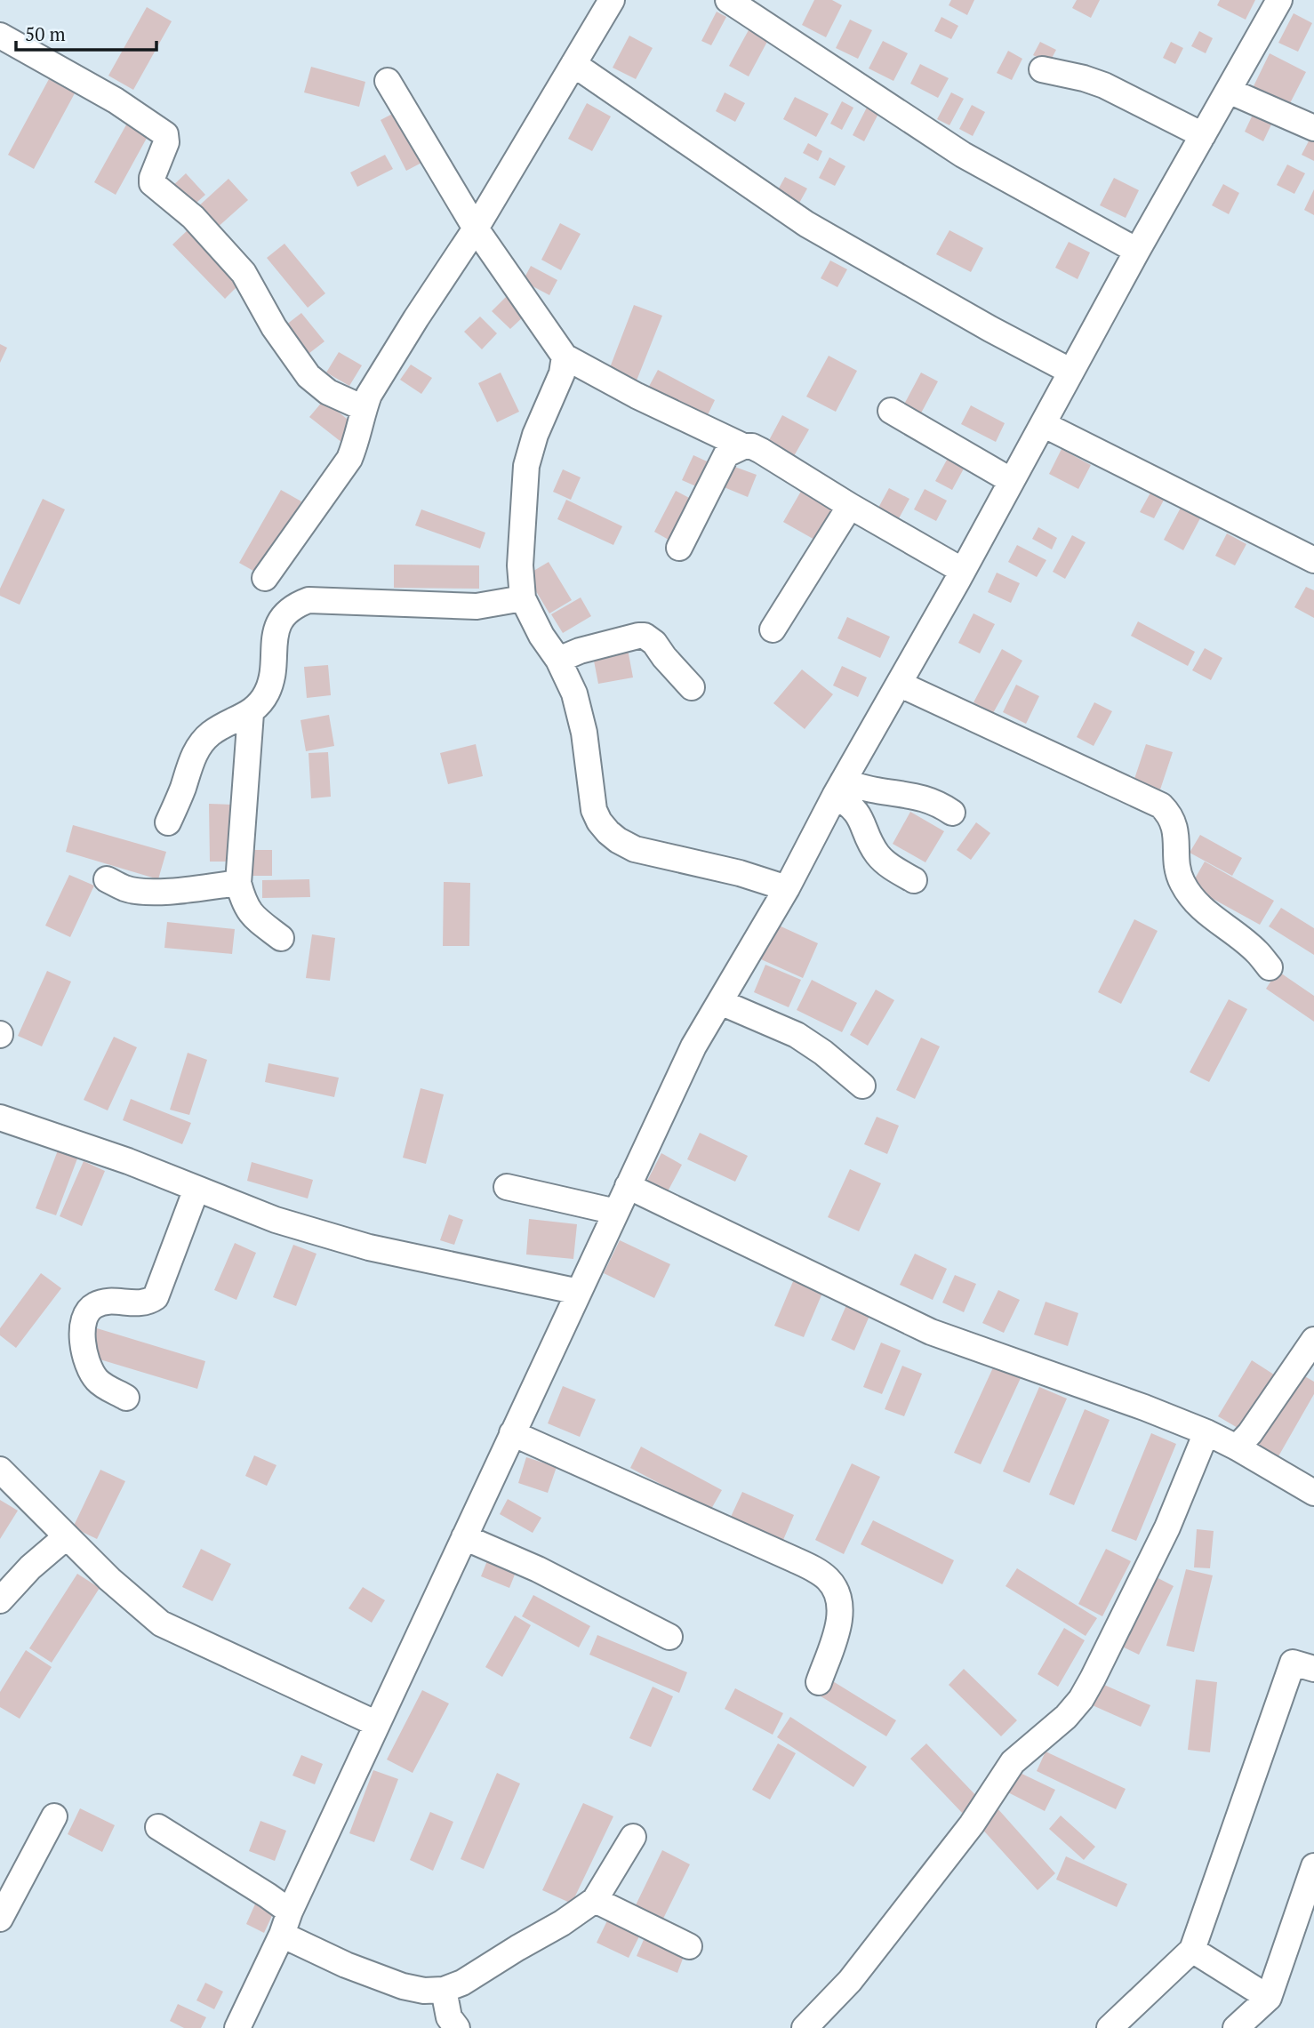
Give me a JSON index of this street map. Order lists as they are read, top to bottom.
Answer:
{
  "scale_bar": "50 m"
}
